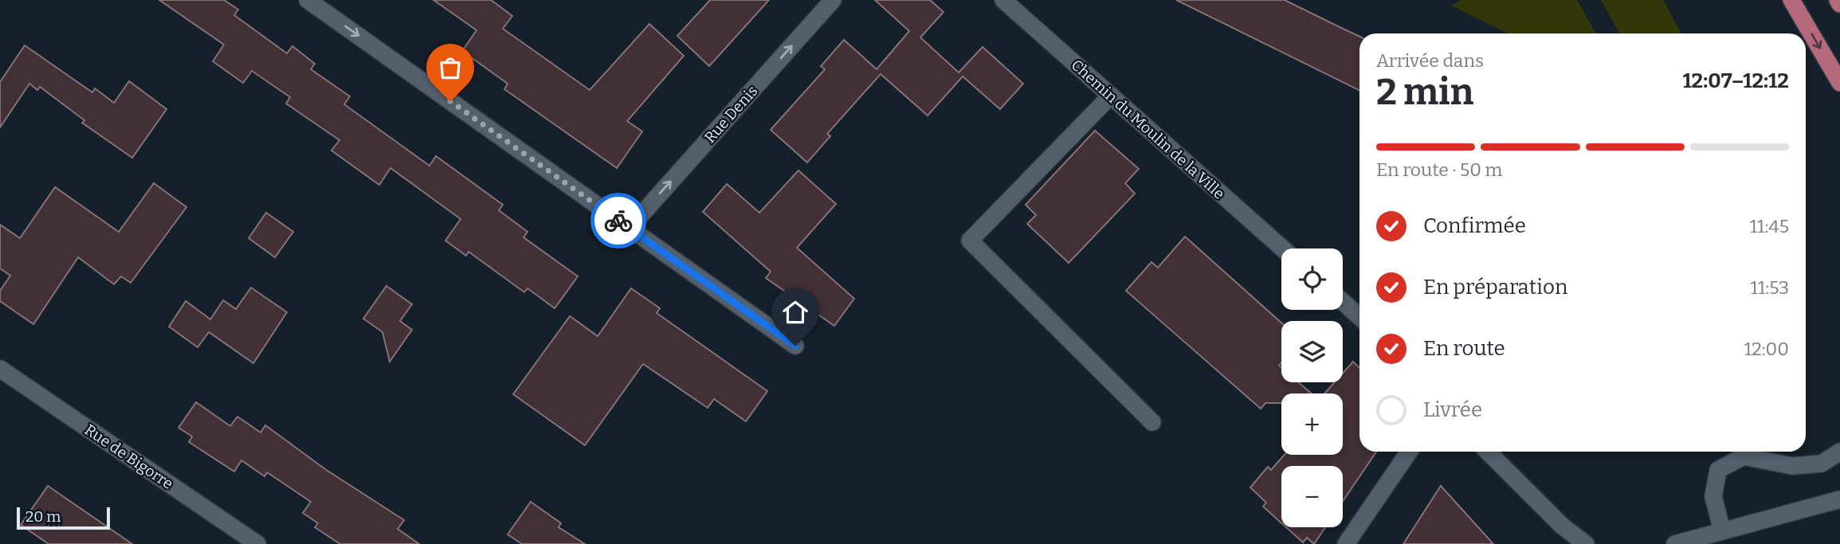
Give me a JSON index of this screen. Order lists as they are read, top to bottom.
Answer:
{
  "streets": {
    "street": ["Rue Denis", "Chemin du Moulin de la Ville", "Rue de Bigorre"]
  },
  "one_way": ["Rue Denis"],
  "scale_bar": "20 m",
  "page": {
    "heading": ["2 min", "Arrivée dans", "12:07–12:12"],
    "bar": "En route · 50 m",
    "list": [
      ["Confirmée", "11:45"],
      ["En préparation", "11:53"],
      ["En route", "12:00"],
      "Livrée"
    ],
    "map_buttons": ["+", "−"],
    "scale": "20 m"
  }
}
